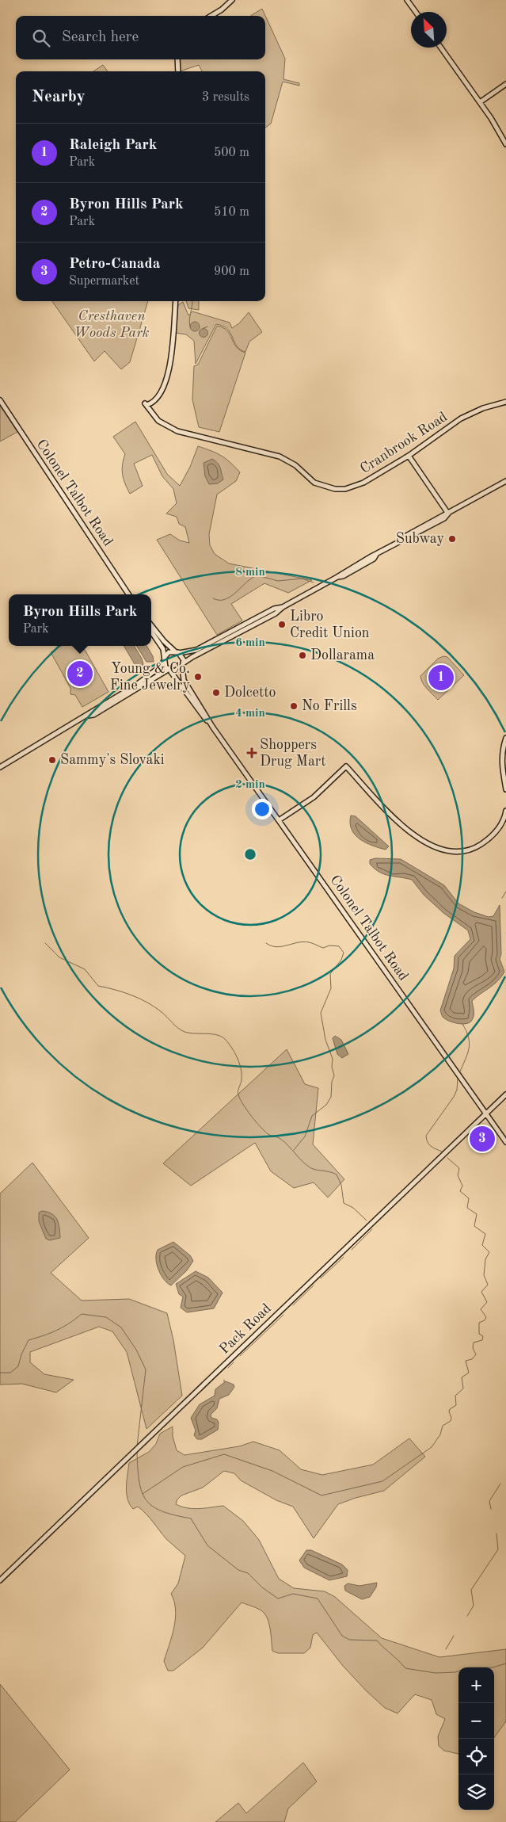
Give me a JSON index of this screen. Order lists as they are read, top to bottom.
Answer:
{
  "streets": {
    "street": ["Cranbrook Road", "Colonel Talbot Road", "Pack Road"]
  },
  "crossings": [
    ["Colonel Talbot Road", "Pack Road"]
  ],
  "parks": ["Cresthaven Woods Park"],
  "places": {
    "other": [
      "Subway",
      "Libro Credit Union",
      "Dollarama",
      "Young & Co. Fine Jewelry",
      "Dolcetto",
      "No Frills",
      "Sammy's Slovaki"
    ],
    "health": ["Shoppers Drug Mart"]
  },
  "north": "top left",
  "page": {
    "search": "Search here",
    "heading": ["Nearby", "3 results"],
    "list": [
      {
        "mark": "1",
        "name": "Raleigh Park",
        "note": "Park",
        "value": "500 m"
      },
      {
        "mark": "2",
        "name": "Byron Hills Park",
        "note": "Park",
        "value": "510 m"
      },
      {
        "mark": "3",
        "name": "Petro-Canada",
        "note": "Supermarket",
        "value": "900 m"
      }
    ],
    "popup": ["Byron Hills Park", "Park"],
    "pins": ["2", "1", "3"],
    "map_buttons": ["+", "−"]
  },
  "rings": [
    "8 min",
    "6 min",
    "4 min",
    "2 min"
  ]
}
